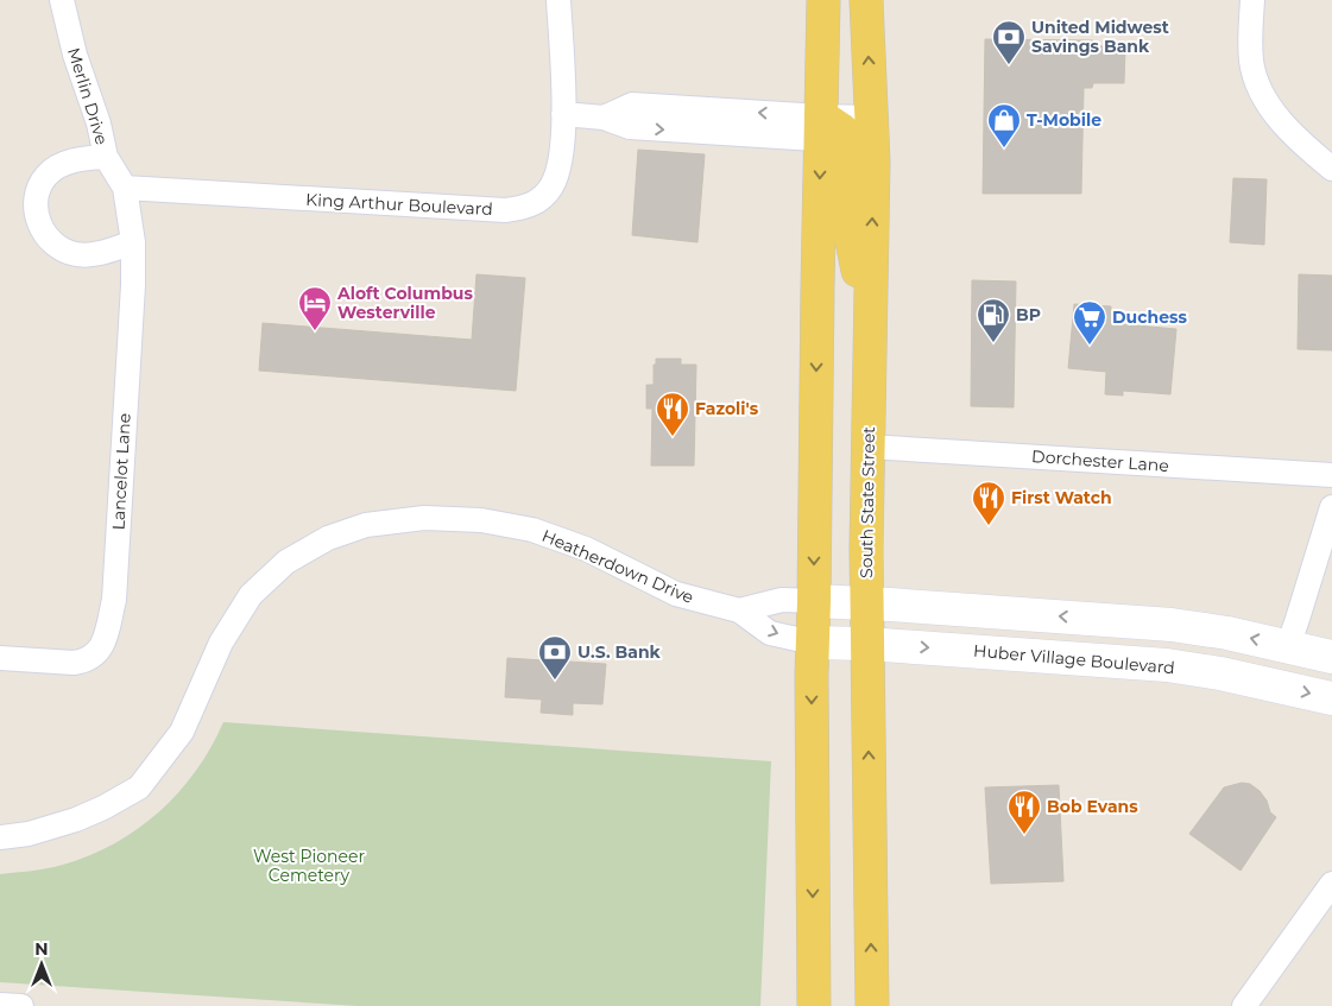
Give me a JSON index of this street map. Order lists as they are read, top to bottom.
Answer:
{
  "streets": {
    "main road": ["South State Street"],
    "street": [
      "Merlin Drive",
      "King Arthur Boulevard",
      "Dorchester Lane",
      "Lancelot Lane",
      "Heatherdown Drive",
      "Huber Village Boulevard"
    ]
  },
  "crossings": [
    ["Merlin Drive", "King Arthur Boulevard"],
    ["Merlin Drive", "Lancelot Lane"],
    ["King Arthur Boulevard", "Lancelot Lane"],
    ["Dorchester Lane", "South State Street"],
    ["South State Street", "Heatherdown Drive"],
    ["South State Street", "Huber Village Boulevard"],
    ["Heatherdown Drive", "Huber Village Boulevard"]
  ],
  "parks": ["West Pioneer Cemetery"],
  "places": {
    "bank": ["United Midwest Savings Bank", "U.S. Bank"],
    "shop": ["T-Mobile"],
    "hotel": ["Aloft Columbus Westerville"],
    "fuel station": ["BP"],
    "supermarket": ["Duchess"],
    "restaurant": ["Fazoli's", "First Watch", "Bob Evans"]
  },
  "north": "top"
}
